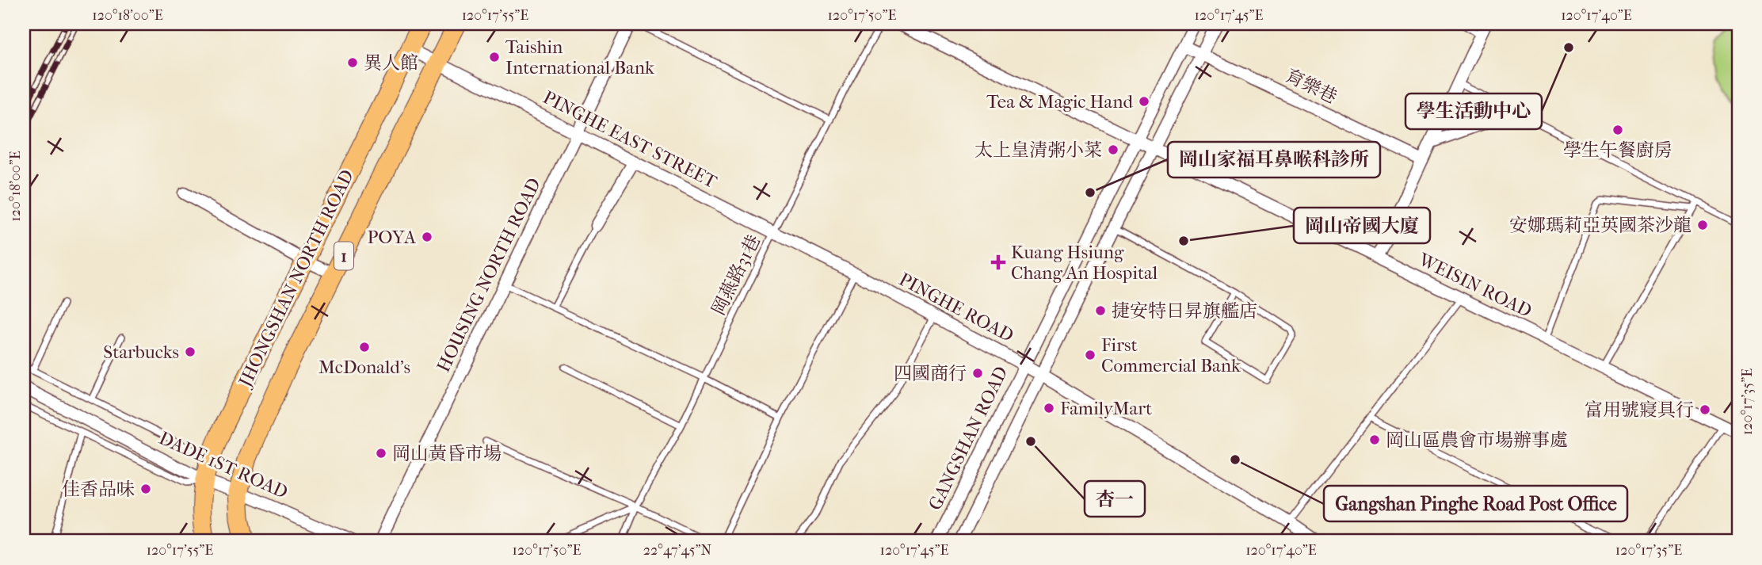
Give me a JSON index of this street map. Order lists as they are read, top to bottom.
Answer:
{
  "streets": {
    "main road": ["1", "JHONGSHAN NORTH ROAD"],
    "street": [
      "育樂巷",
      "PINGHE EAST STREET",
      "HOUSING NORTH ROAD",
      "WEISIN ROAD",
      "PINGHE ROAD",
      "GANGSHAN ROAD",
      "DADE 1ST ROAD"
    ],
    "lane": ["岡燕路31巷"]
  },
  "crossings": [
    ["育樂巷", "GANGSHAN ROAD"],
    ["PINGHE EAST STREET", "HOUSING NORTH ROAD"],
    ["PINGHE EAST STREET", "岡燕路31巷"],
    ["PINGHE EAST STREET", "JHONGSHAN NORTH ROAD"],
    ["PINGHE EAST STREET", "PINGHE ROAD"],
    ["岡燕路31巷", "PINGHE ROAD"],
    ["JHONGSHAN NORTH ROAD", "DADE 1ST ROAD"],
    ["WEISIN ROAD", "GANGSHAN ROAD"],
    ["PINGHE ROAD", "GANGSHAN ROAD"]
  ],
  "places": {
    "other": [
      "學生活動中心",
      "Taishin International Bank",
      "異人館",
      "Tea & Magic Hand",
      "學生午餐廚房",
      "太上皇清粥小菜",
      "岡山家福耳鼻喉科診所",
      "安娜瑪莉亞英國茶沙龍",
      "POYA",
      "岡山帝國大廈",
      "捷安特日昇旗艦店",
      "McDonald's",
      "Starbucks",
      "First Commercial Bank",
      "四國商行",
      "FamilyMart",
      "富用號寢具行",
      "岡山區農會市場辦事處",
      "杏一",
      "岡山黃昏市場",
      "Gangshan Pinghe Road Post Office",
      "佳香品味"
    ],
    "health": ["Kuang Hsiung Chang An Hospital"]
  },
  "coordinates": [
    "120°18'00\"E",
    "120°17'55\"E",
    "120°17'50\"E",
    "120°17'45\"E",
    "120°17'40\"E",
    "120°17'35\"E",
    "22°47'45\"N"
  ]
}
